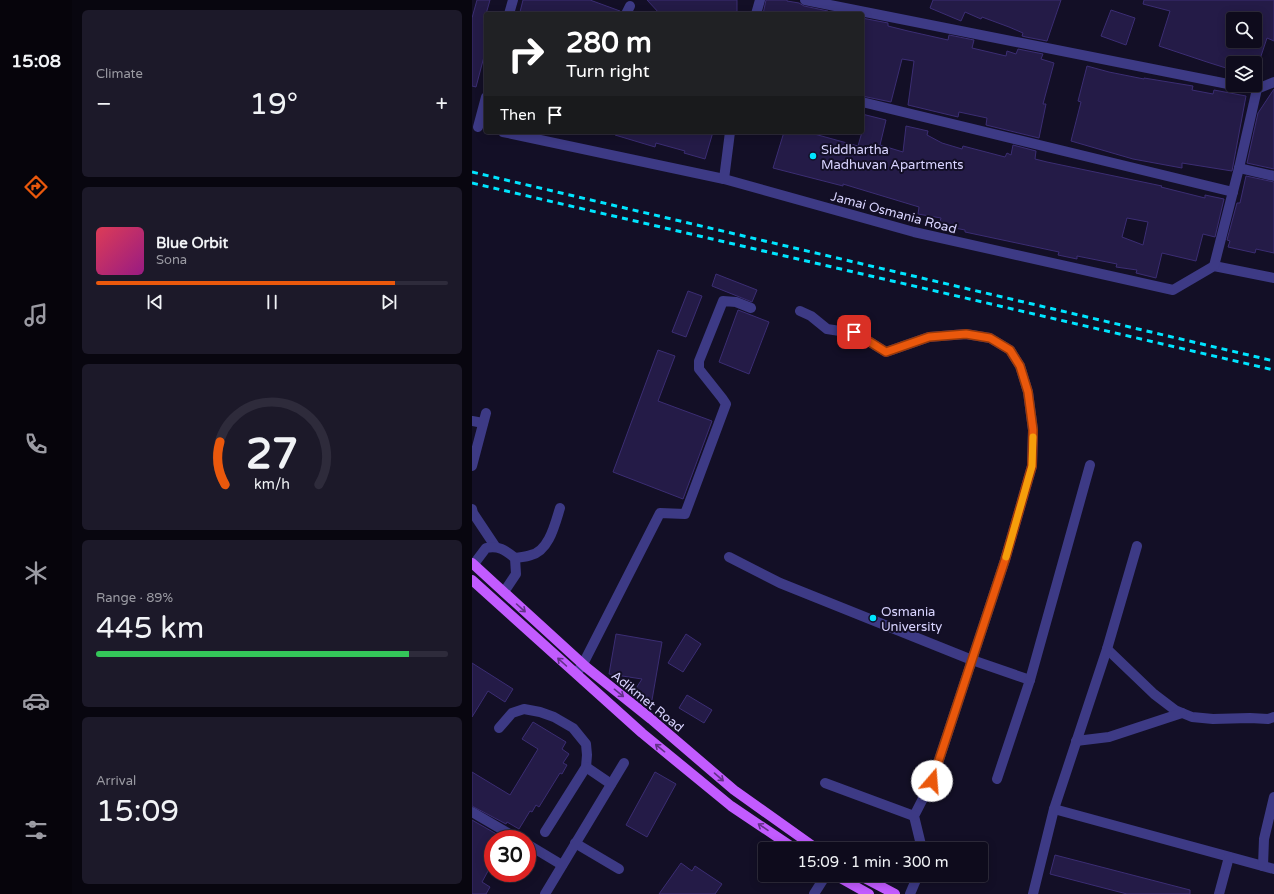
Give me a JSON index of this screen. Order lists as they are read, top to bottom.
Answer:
{
  "streets": {
    "main road": ["Adikmet Road"],
    "street": ["Jamai Osmania Road"]
  },
  "places": ["Siddhartha Madhuvan Apartments", "Osmania University"],
  "page": {
    "tabs": "15:08",
    "tile": [
      "Climate",
      ["Range · 89%", "445 km"],
      ["Arrival", "15:09"]
    ],
    "turn": ["280 m", "Turn right"],
    "heat": ["−", "19°", "+"],
    "then": "Then",
    "song": ["Blue Orbit", "Sona"],
    "limit": "30",
    "trip": "15:09 · 1 min · 300 m",
    "gauge": ["27", "km/h"]
  }
}
